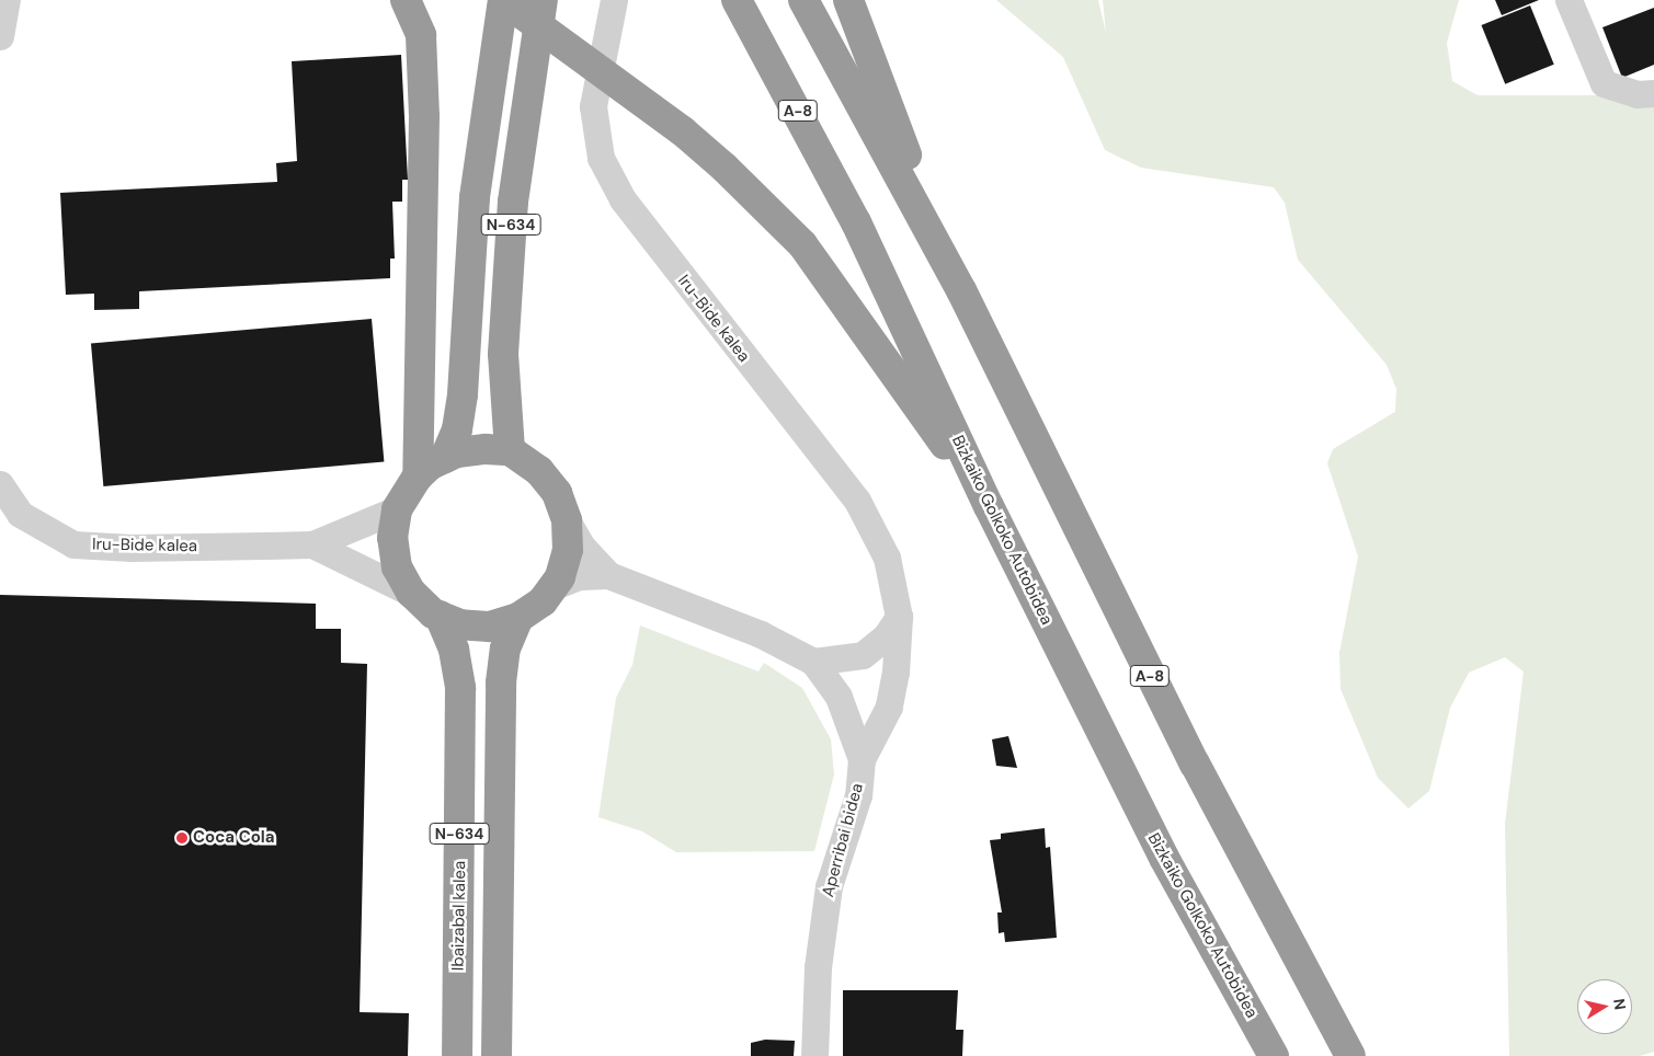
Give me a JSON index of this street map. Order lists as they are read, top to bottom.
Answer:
{
  "streets": {
    "highway": [
      "A-8",
      "N-634",
      "Bizkaiko Golkoko Autobidea",
      "Ibaizabal kalea"
    ],
    "street": ["Iru-Bide kalea", "Aperribai bidea"]
  },
  "crossings": [
    ["N-634", "Ibaizabal kalea"],
    ["Iru-Bide kalea", "Aperribai bidea"]
  ],
  "places": ["Coca Cola"],
  "north": "right"
}
